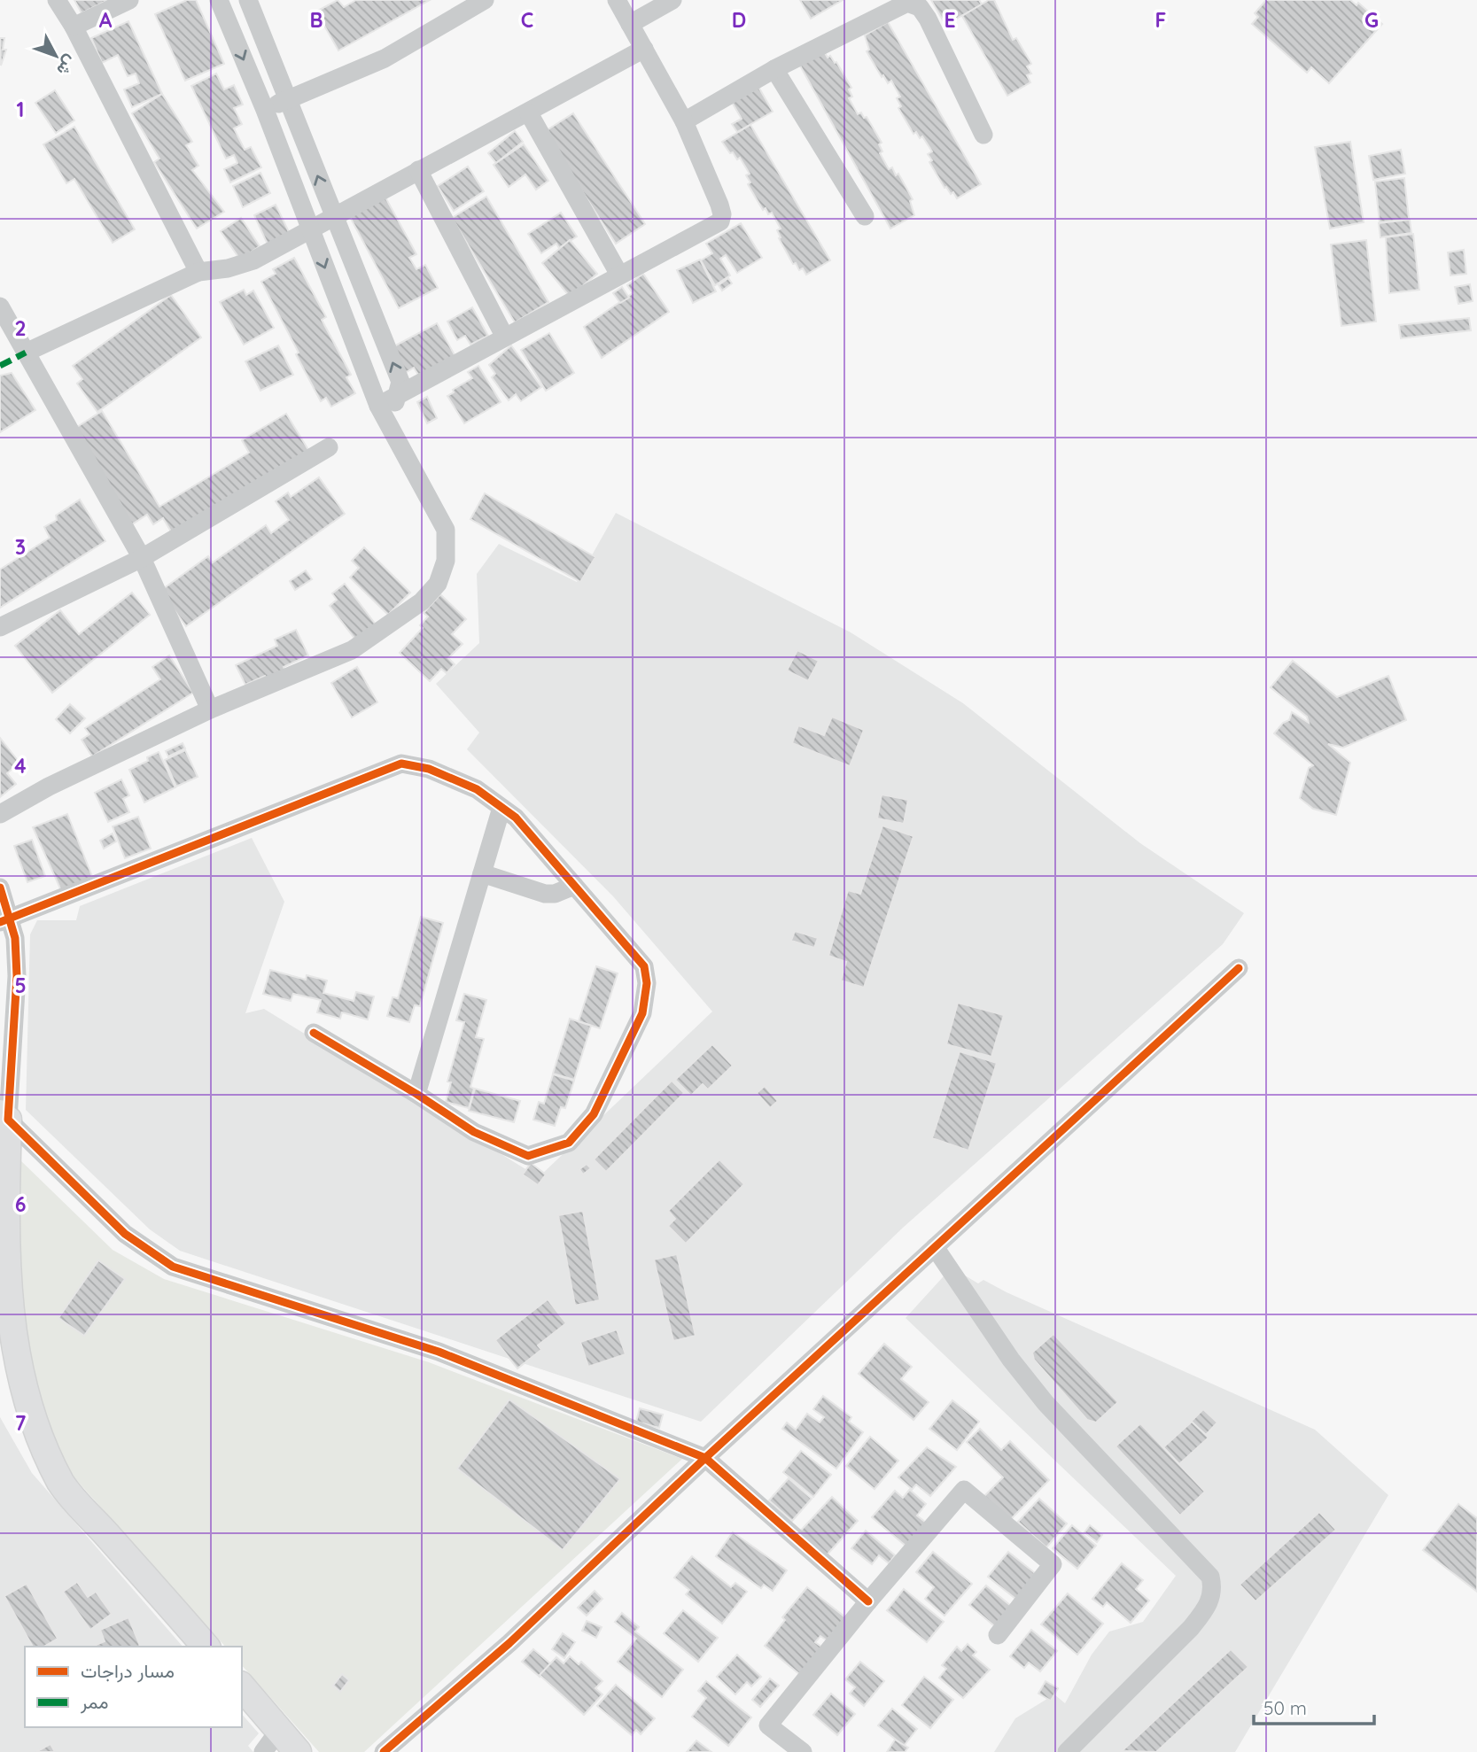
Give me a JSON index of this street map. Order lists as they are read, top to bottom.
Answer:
{
  "legend": ["مسار دراجات", "ممر"],
  "scale_bar": "50 m",
  "north": "bottom right",
  "grid": {
    "columns": [
      "A",
      "B",
      "C",
      "D",
      "E",
      "F",
      "G"
    ],
    "rows": [
      "1",
      "2",
      "3",
      "4",
      "5",
      "6",
      "7"
    ]
  }
}
